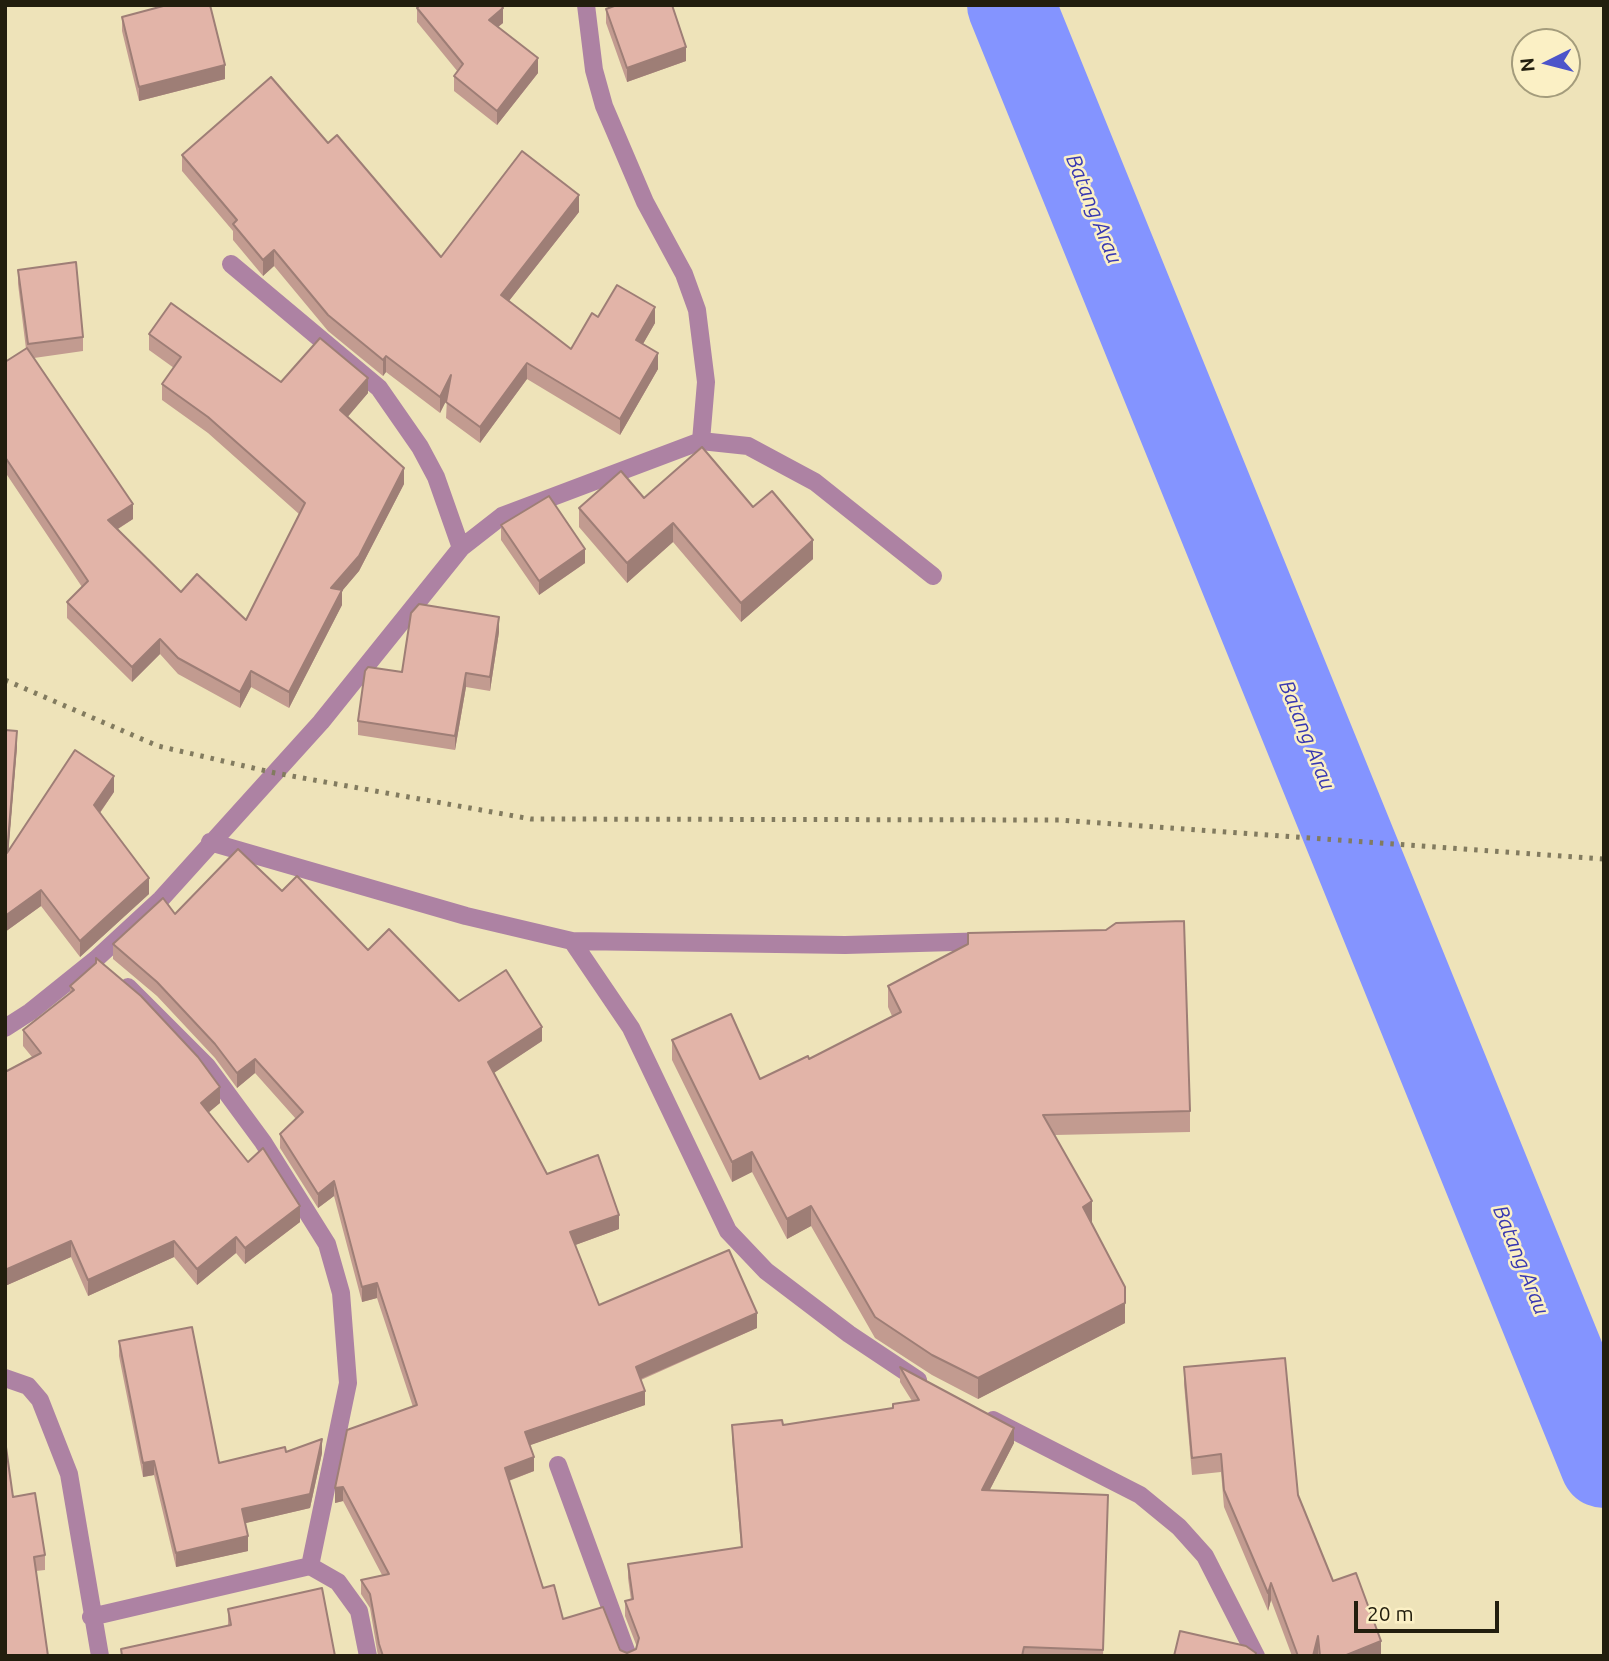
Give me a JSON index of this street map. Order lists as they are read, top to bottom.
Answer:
{
  "water": ["Batang Arau"],
  "scale_bar": "20 m",
  "north": "left"
}
